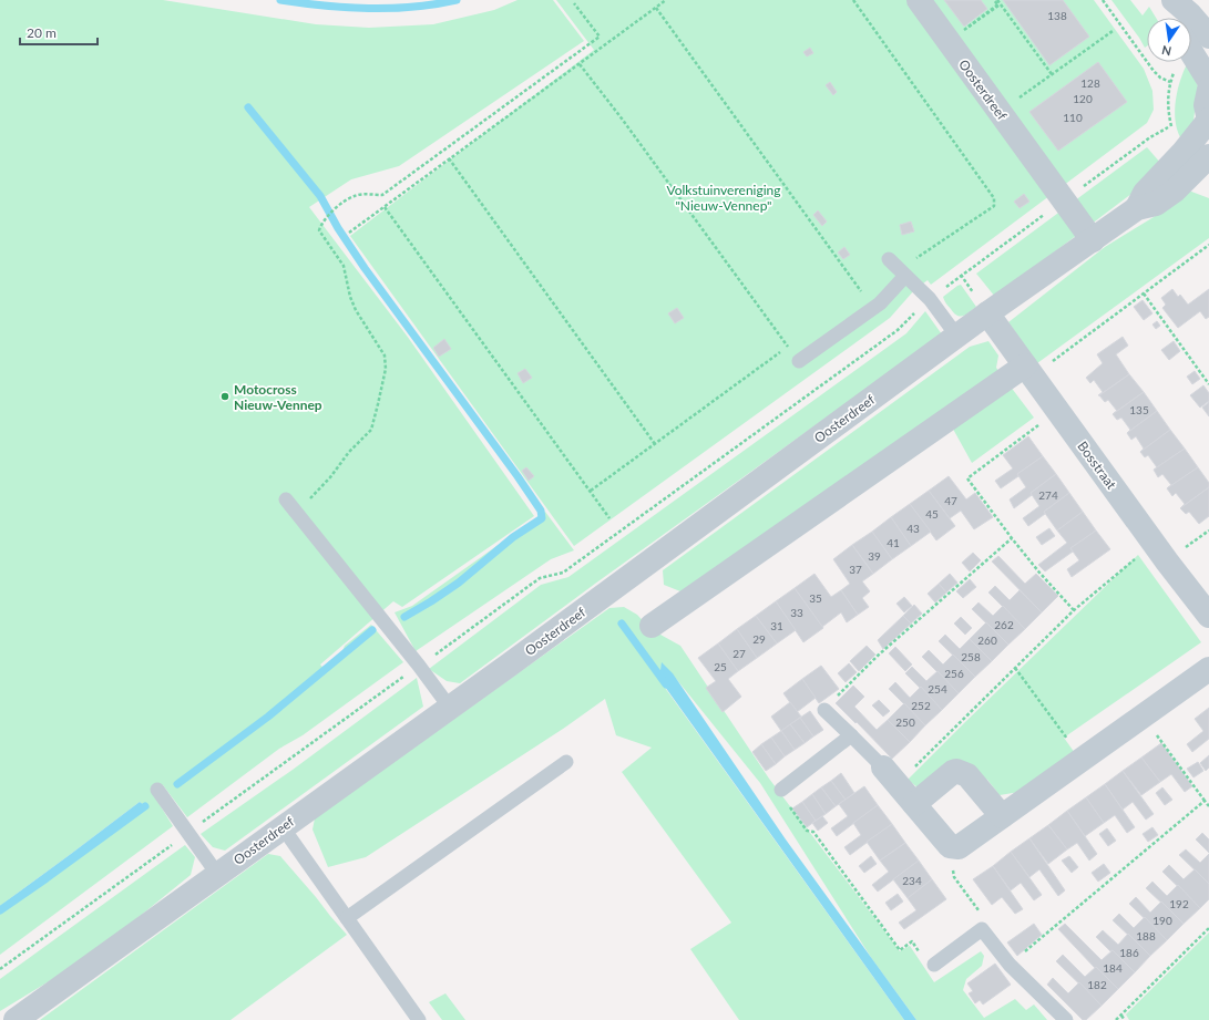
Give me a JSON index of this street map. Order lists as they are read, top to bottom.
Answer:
{
  "streets": {
    "street": ["Oosterdreef", "Bosstraat"]
  },
  "crossings": [
    ["Oosterdreef", "Bosstraat"]
  ],
  "parks": ["Volkstuinvereniging \"Nieuw-Vennep\""],
  "places": ["Motocross Nieuw-Vennep"],
  "house_numbers": [
    "138",
    "128",
    "120",
    "110",
    "135",
    "274",
    "47",
    "45",
    "43",
    "41",
    "39",
    "37",
    "35",
    "33",
    "262",
    "31",
    "29",
    "260",
    "27",
    "258",
    "25",
    "256",
    "254",
    "252",
    "250",
    "234",
    "192",
    "190",
    "188",
    "186",
    "184",
    "182"
  ],
  "scale_bar": "20 m",
  "north": "bottom"
}
